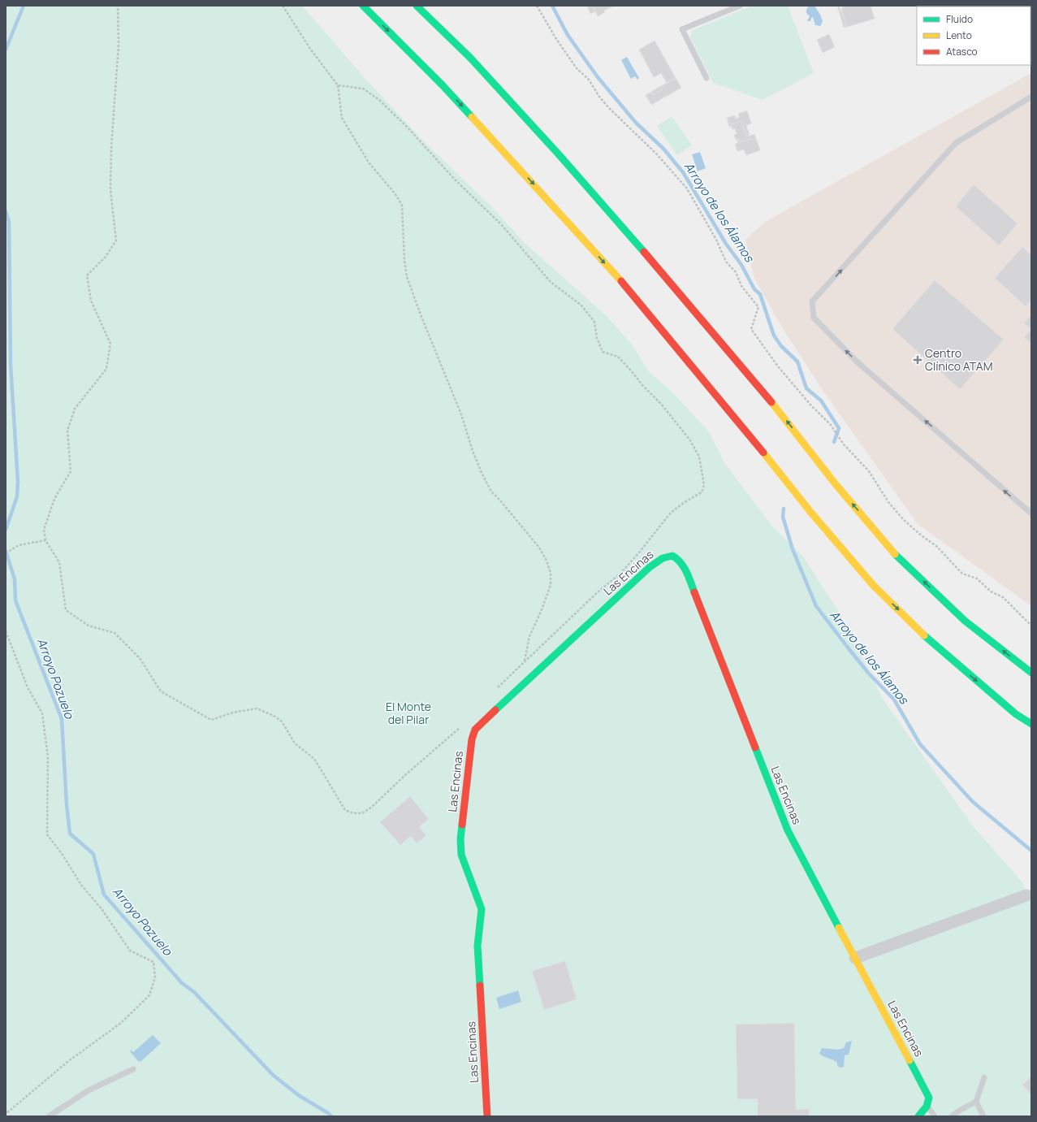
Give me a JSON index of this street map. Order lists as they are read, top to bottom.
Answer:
{
  "streets": {
    "main road": ["Las Encinas"]
  },
  "water": ["Arroyo de los Álamos", "Arroyo Pozuelo"],
  "parks": ["El Monte del Pilar"],
  "places": {
    "health": ["Centro Clínico ATAM"]
  },
  "legend": ["Fluido", "Lento", "Atasco"]
}
